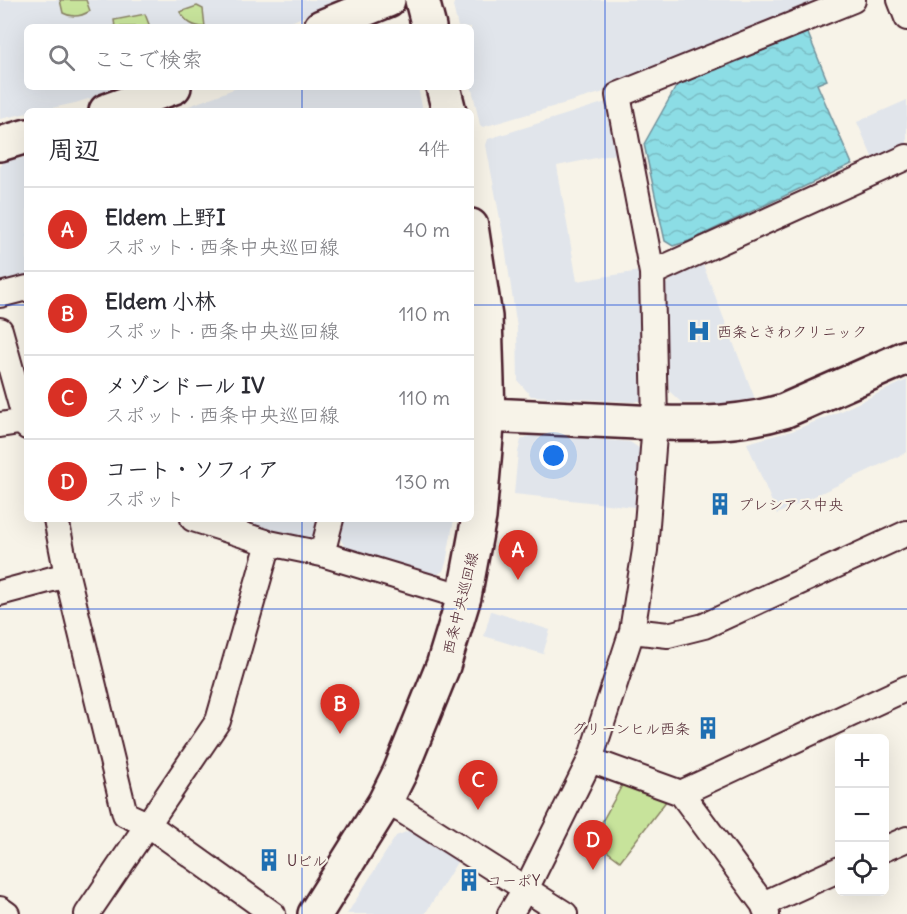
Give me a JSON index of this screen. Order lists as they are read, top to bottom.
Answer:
{
  "streets": {
    "street": ["西条中央巡回線"]
  },
  "places": {
    "hospital": ["西条ときわクリニック"],
    "building": [
      "プレシアス中央",
      "グリーンヒル西条",
      "Uビル",
      "コーポY"
    ]
  },
  "page": {
    "search": "ここで検索",
    "heading": ["周辺", "4件"],
    "list": [
      {
        "mark": "A",
        "name": "Eldem 上野I",
        "note": "スポット · 西条中央巡回線",
        "value": "40 m"
      },
      {
        "mark": "B",
        "name": "Eldem 小林",
        "note": "スポット · 西条中央巡回線",
        "value": "110 m"
      },
      {
        "mark": "C",
        "name": "メゾンドール IV",
        "note": "スポット · 西条中央巡回線",
        "value": "110 m"
      },
      {
        "mark": "D",
        "name": "コート・ソフィア",
        "note": "スポット",
        "value": "130 m"
      }
    ],
    "pins": [
      "A",
      "B",
      "C",
      "D"
    ],
    "map_buttons": ["+", "−"]
  }
}
